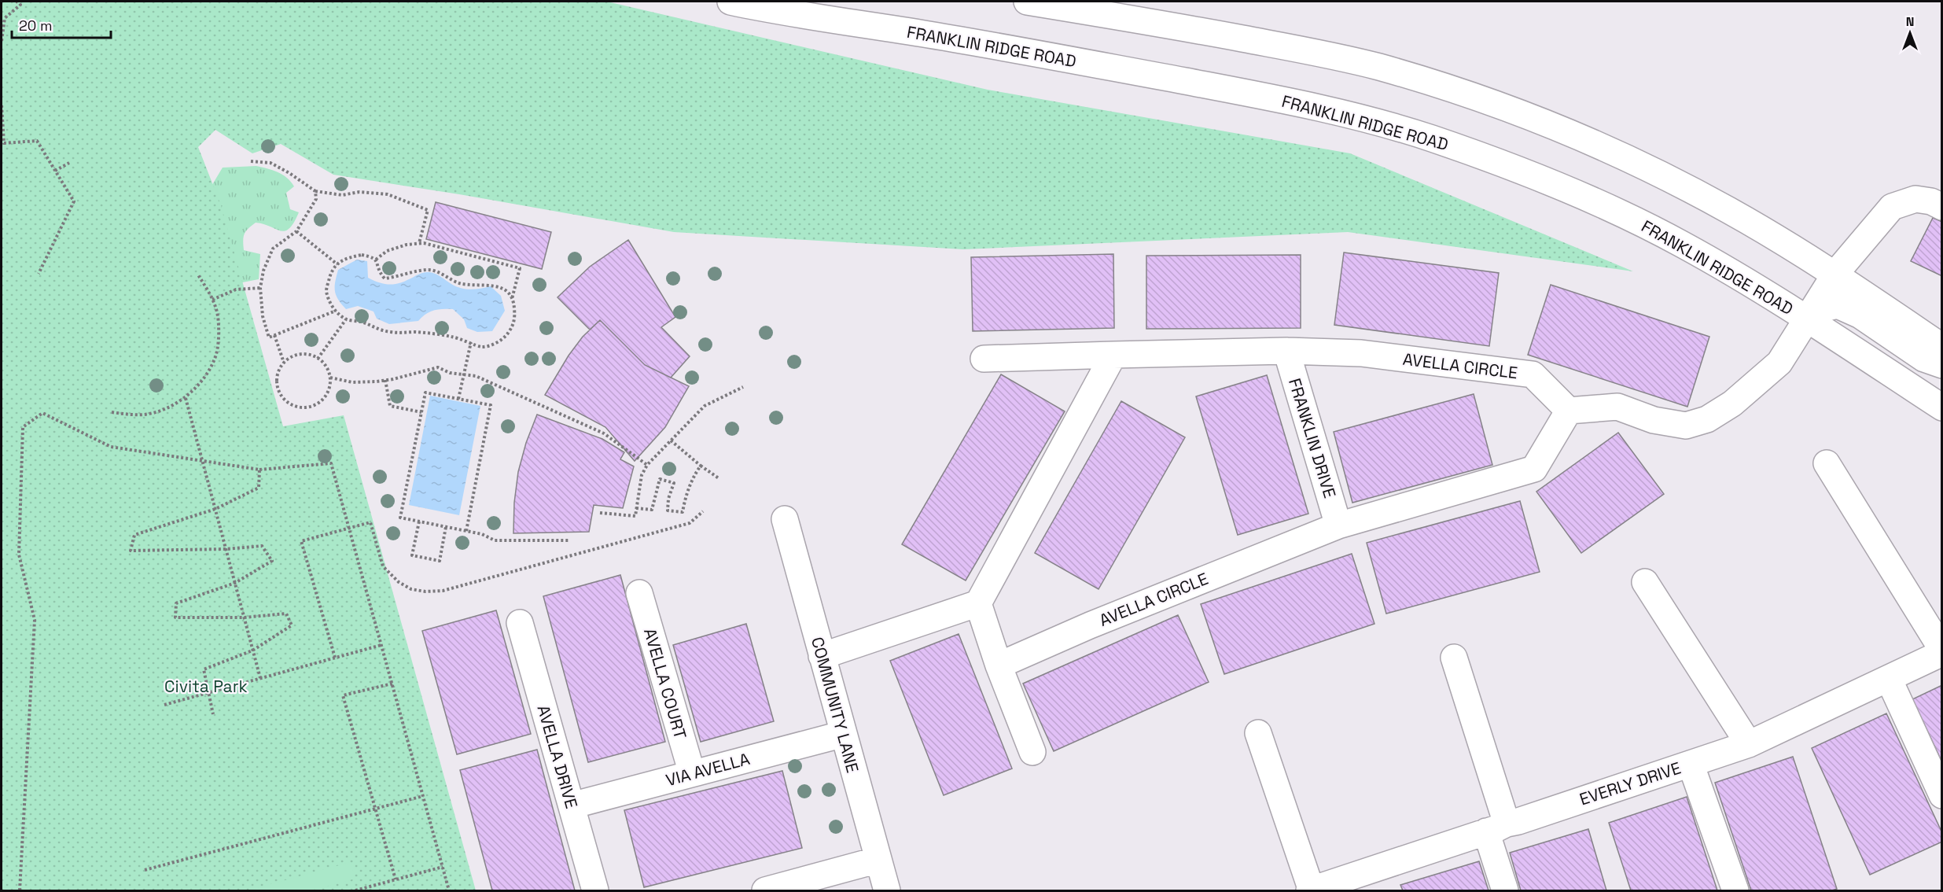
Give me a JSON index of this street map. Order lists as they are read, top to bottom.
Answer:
{
  "streets": {
    "street": [
      "FRANKLIN RIDGE ROAD",
      "AVELLA CIRCLE",
      "FRANKLIN DRIVE",
      "AVELLA COURT",
      "COMMUNITY LANE",
      "AVELLA DRIVE",
      "VIA AVELLA",
      "EVERLY DRIVE"
    ]
  },
  "crossings": [
    ["AVELLA CIRCLE", "FRANKLIN DRIVE"],
    ["AVELLA COURT", "VIA AVELLA"],
    ["COMMUNITY LANE", "VIA AVELLA"],
    ["AVELLA DRIVE", "VIA AVELLA"]
  ],
  "parks": ["Civita Park"],
  "scale_bar": "20 m",
  "north": "top"
}
